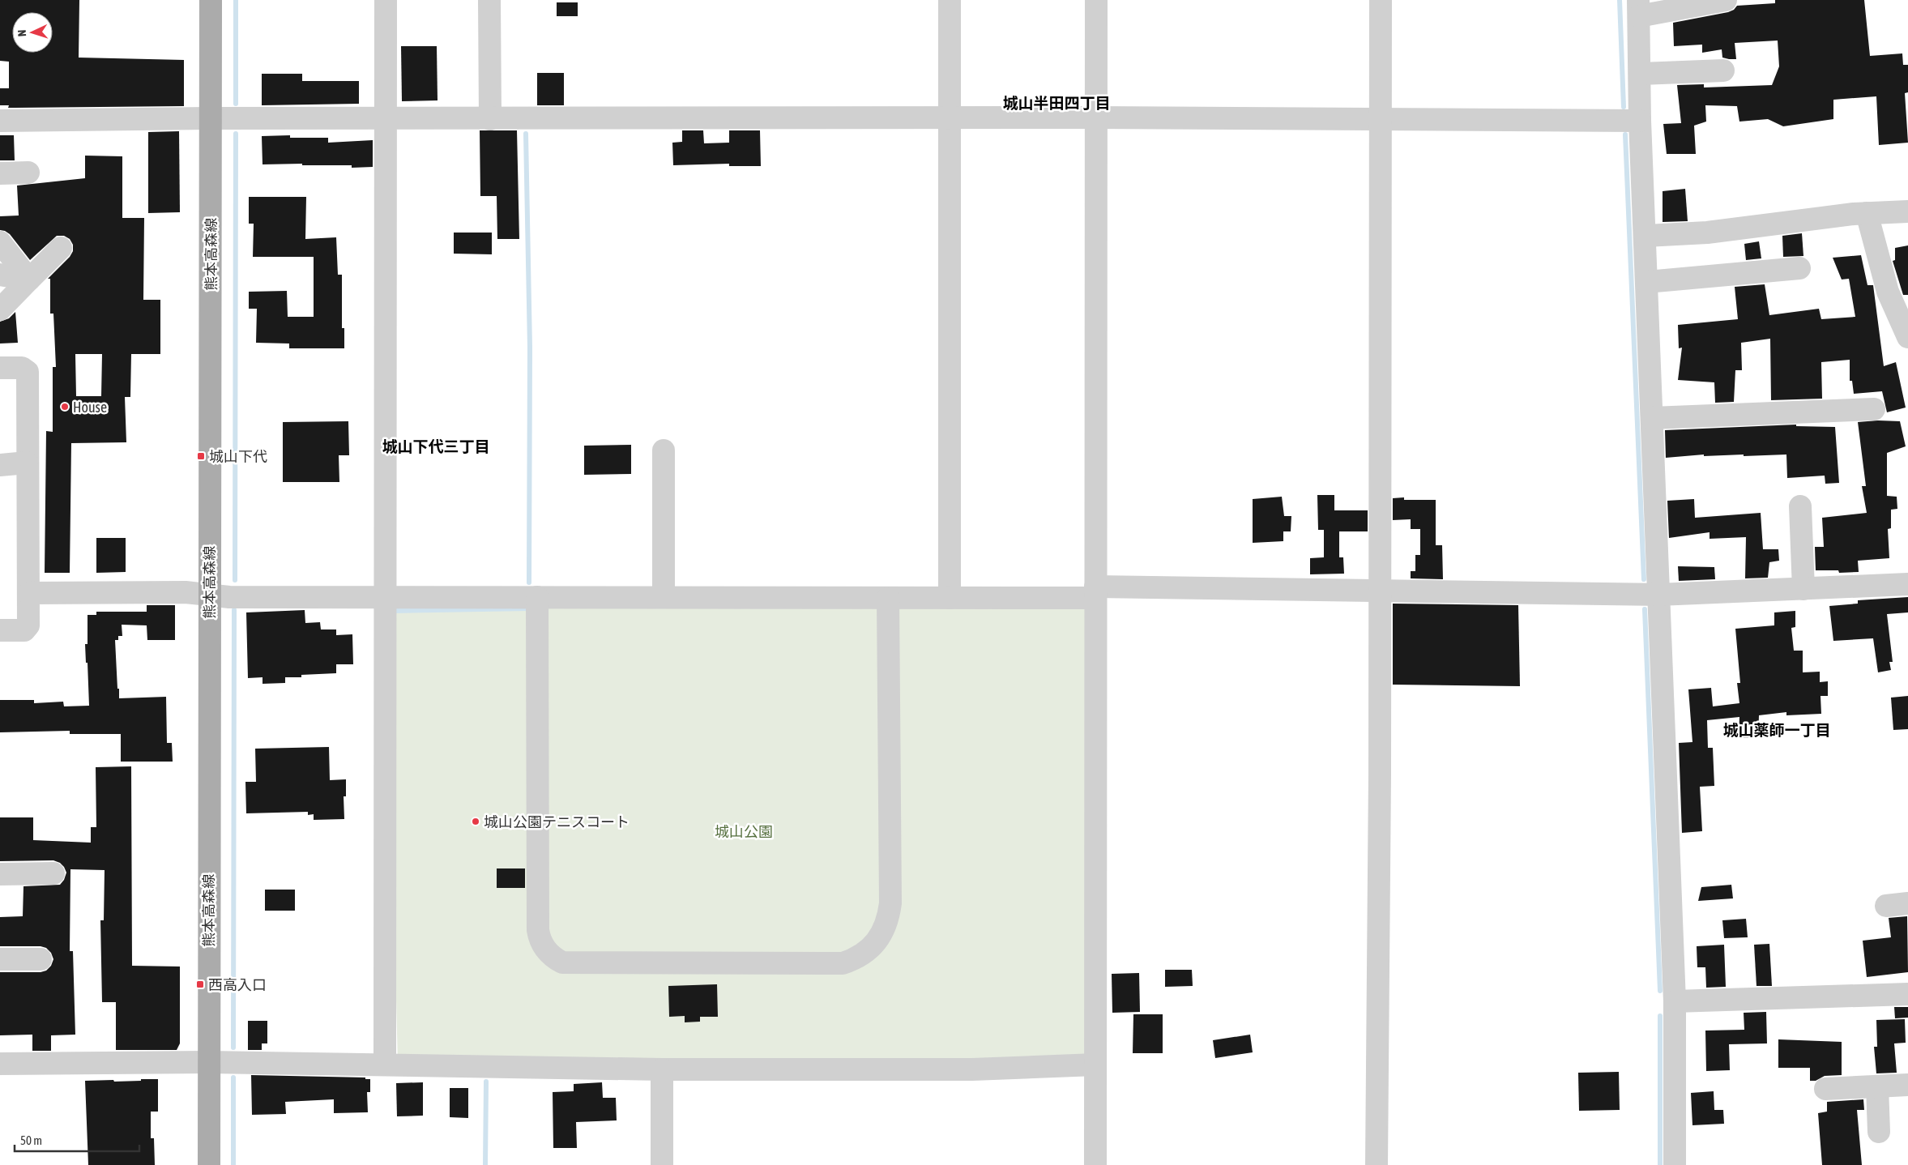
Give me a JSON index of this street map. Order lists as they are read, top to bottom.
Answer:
{
  "streets": {
    "main road": ["熊本高森線"]
  },
  "districts": ["城山半田四丁目", "城山下代三丁目", "城山薬師一丁目"],
  "parks": ["城山公園"],
  "places": {
    "other": ["House", "城山公園テニスコート"],
    "transit": ["城山下代", "西高入口"]
  },
  "scale_bar": "50 m",
  "north": "left"
}
